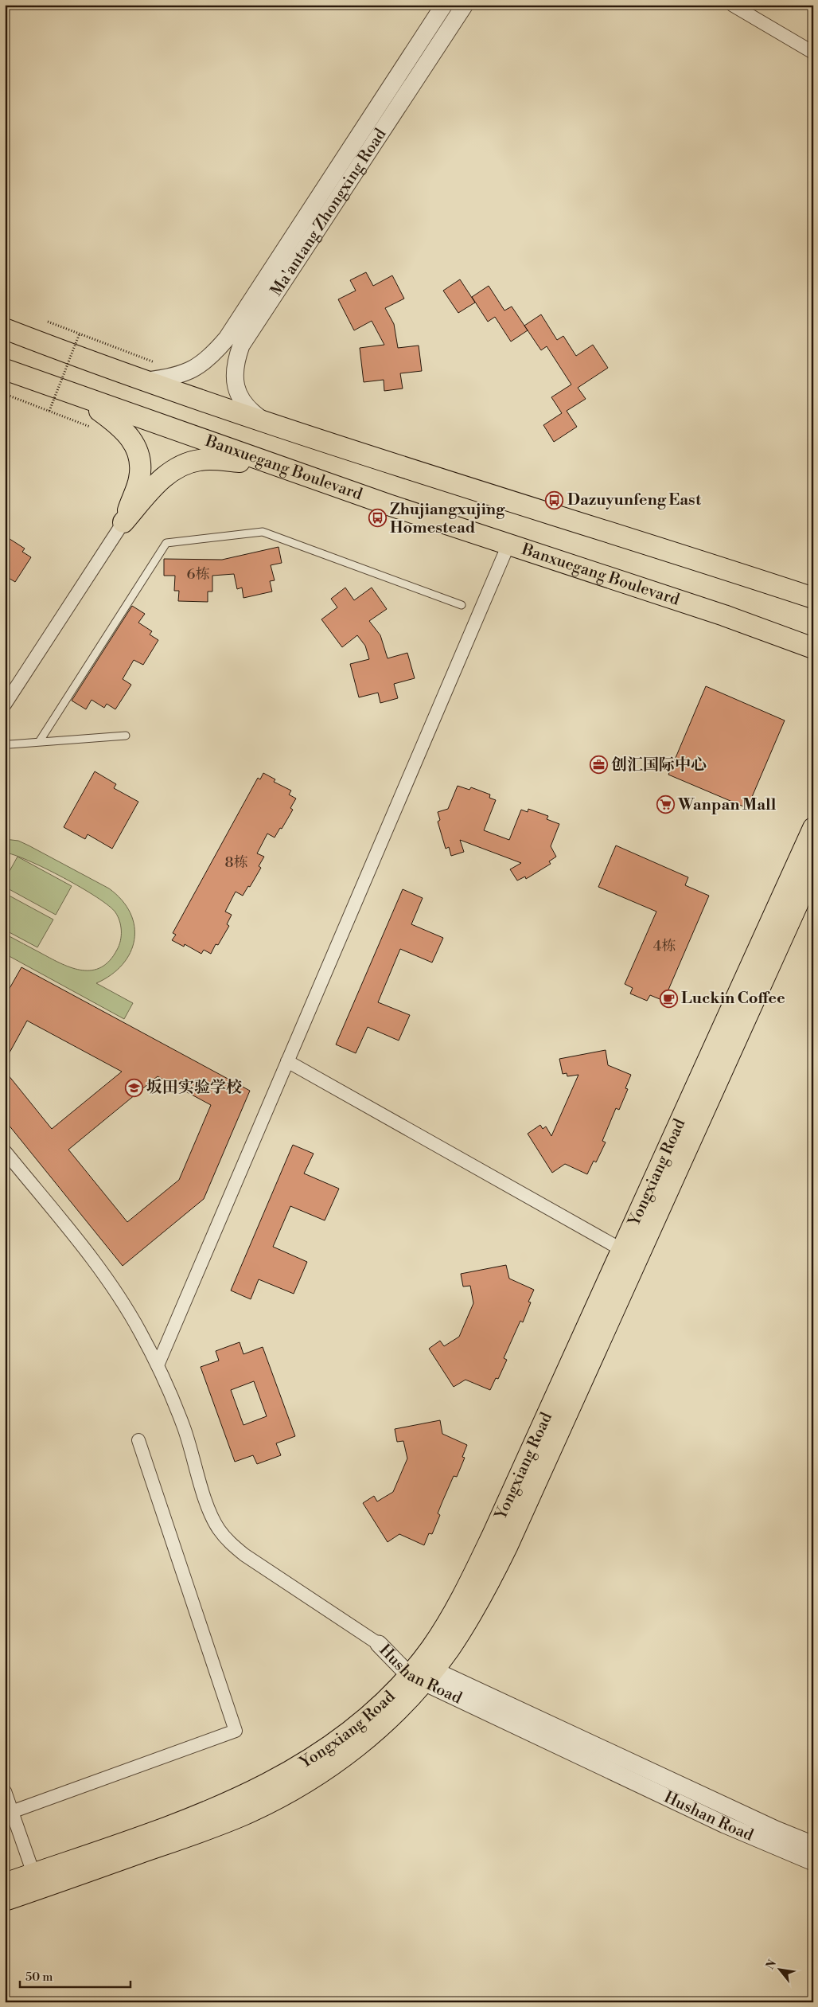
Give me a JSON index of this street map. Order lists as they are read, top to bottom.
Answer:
{
  "streets": {
    "main road": ["Banxuegang Boulevard", "Yongxiang Road"],
    "street": ["Ma'antang Zhongxing Road", "Hushan Road"]
  },
  "crossings": [
    ["Yongxiang Road", "Hushan Road"]
  ],
  "places": {
    "bus stop": ["Dazuyunfeng East", "Zhujiangxujing Homestead"],
    "office": ["创汇国际中心"],
    "supermarket": ["Wanpan Mall"],
    "cafe": ["Luckin Coffee"],
    "school or university": ["坂田实验学校"]
  },
  "house_numbers": ["6栋", "8栋", "4栋"],
  "scale_bar": "50 m",
  "north": "top left"
}
